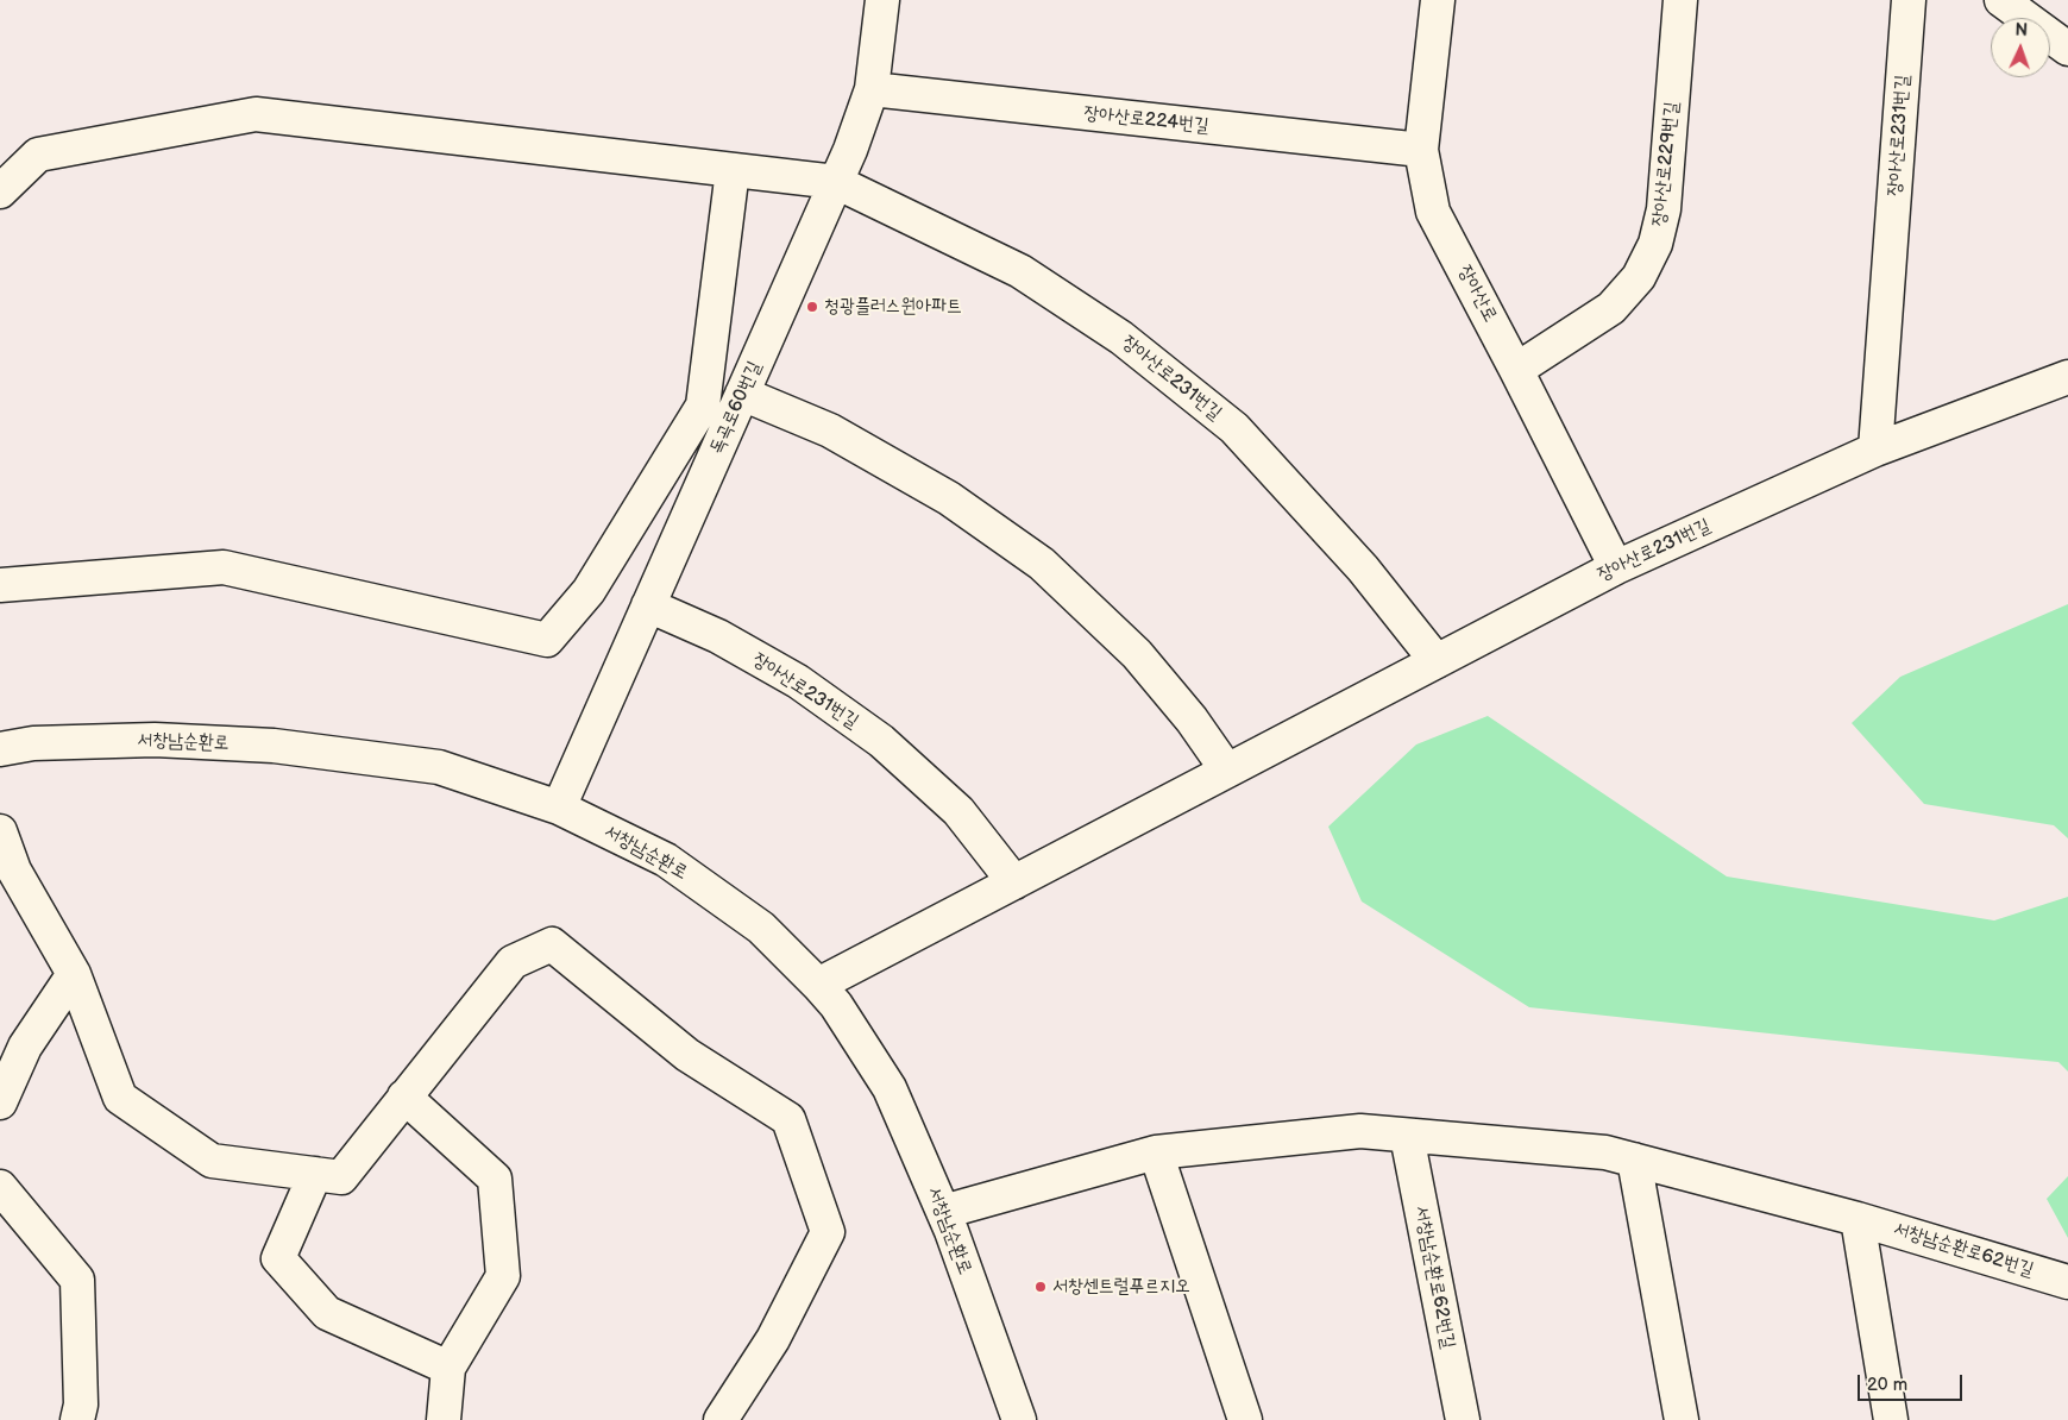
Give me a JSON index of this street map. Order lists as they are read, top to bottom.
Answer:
{
  "streets": {
    "street": [
      "장아산로224번길",
      "장아산로231번길",
      "장아산로229번길",
      "장아산로",
      "독곡로60번길",
      "서창남순환로",
      "서창남순환로62번길"
    ]
  },
  "crossings": [
    ["장아산로224번길", "장아산로"],
    ["장아산로224번길", "독곡로60번길"],
    ["장아산로231번길", "장아산로"],
    ["장아산로231번길", "독곡로60번길"],
    ["장아산로231번길", "서창남순환로"],
    ["장아산로229번길", "장아산로"],
    ["독곡로60번길", "서창남순환로"],
    ["서창남순환로", "서창남순환로62번길"]
  ],
  "places": ["청광플러스원아파트", "서창센트럴푸르지오"],
  "scale_bar": "20 m",
  "north": "top"
}
